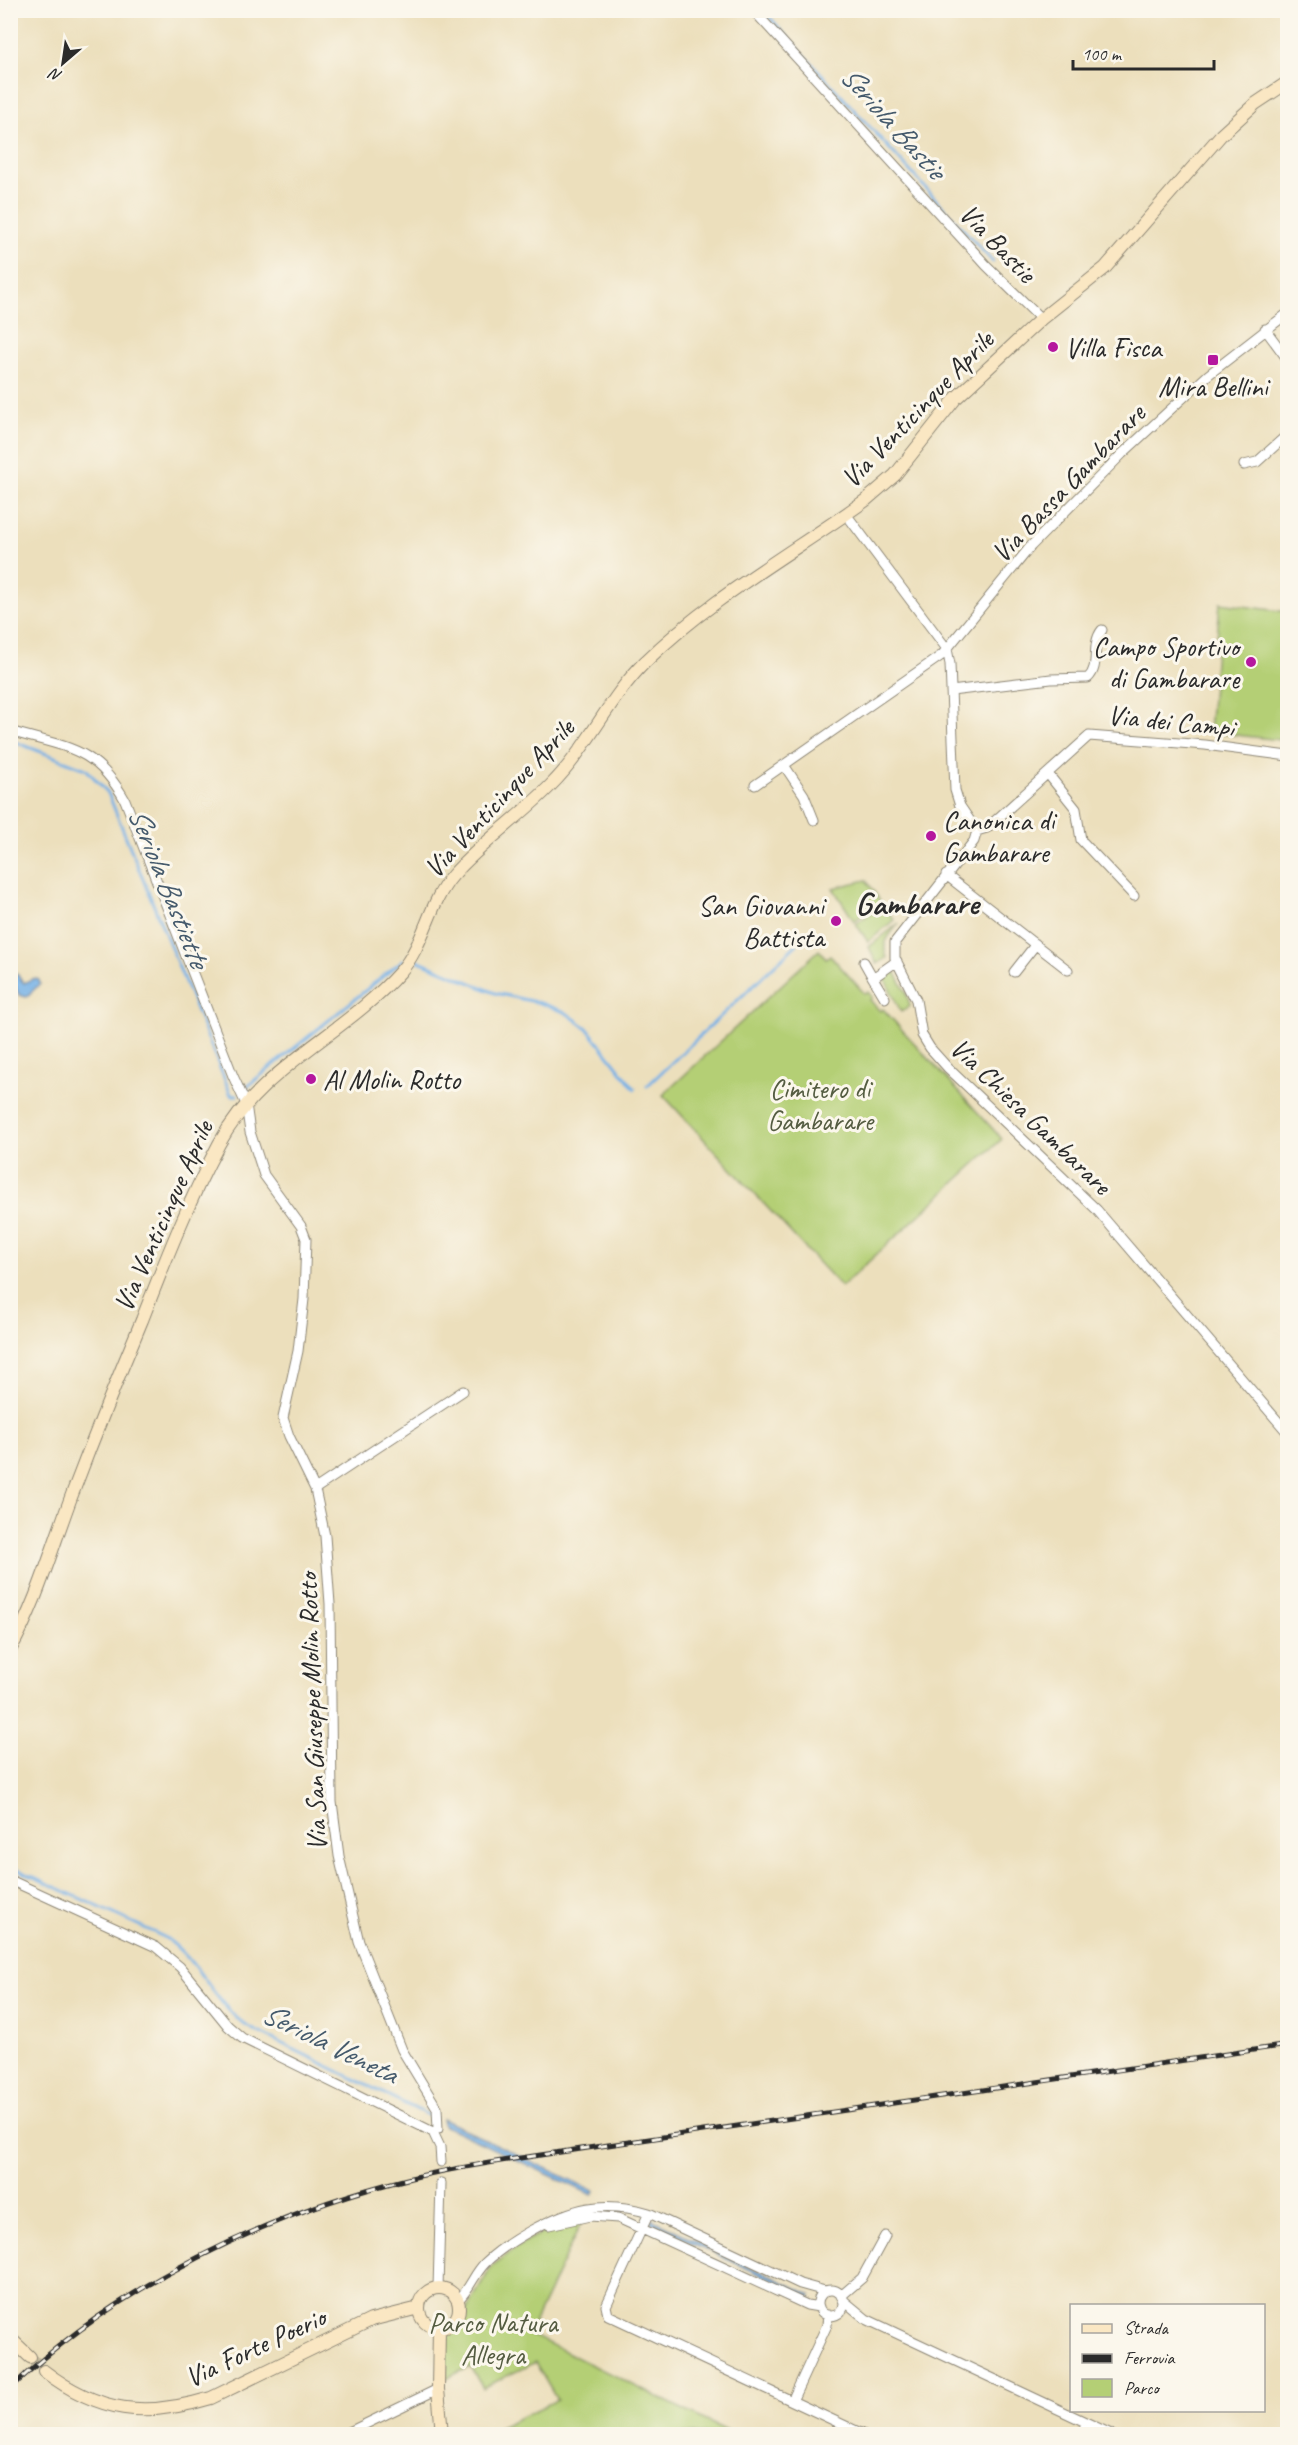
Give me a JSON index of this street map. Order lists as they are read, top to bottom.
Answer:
{
  "streets": {
    "street": [
      "Via Bastie",
      "Via Venticinque Aprile",
      "Via Bassa Gambarare",
      "Via dei Campi",
      "Via Chiesa Gambarare",
      "Via San Giuseppe Molin Rotto",
      "Via Forte Poerio"
    ]
  },
  "crossings": [
    ["Via Bastie", "Via Venticinque Aprile"],
    ["Via Venticinque Aprile", "Via San Giuseppe Molin Rotto"]
  ],
  "districts": ["Gambarare"],
  "water": ["Seriola Bastie", "Seriola Bastiette", "Seriola Veneta"],
  "parks": ["Cimitero di Gambarare", "Parco Natura Allegra"],
  "places": {
    "other": [
      "Villa Fisca",
      "Campo Sportivo di Gambarare",
      "Canonica di Gambarare",
      "San Giovanni Battista",
      "Al Molin Rotto"
    ],
    "transit": ["Mira Bellini"]
  },
  "legend": ["Strada", "Ferrovia", "Parco"],
  "scale_bar": "100 m",
  "north": "bottom left"
}
